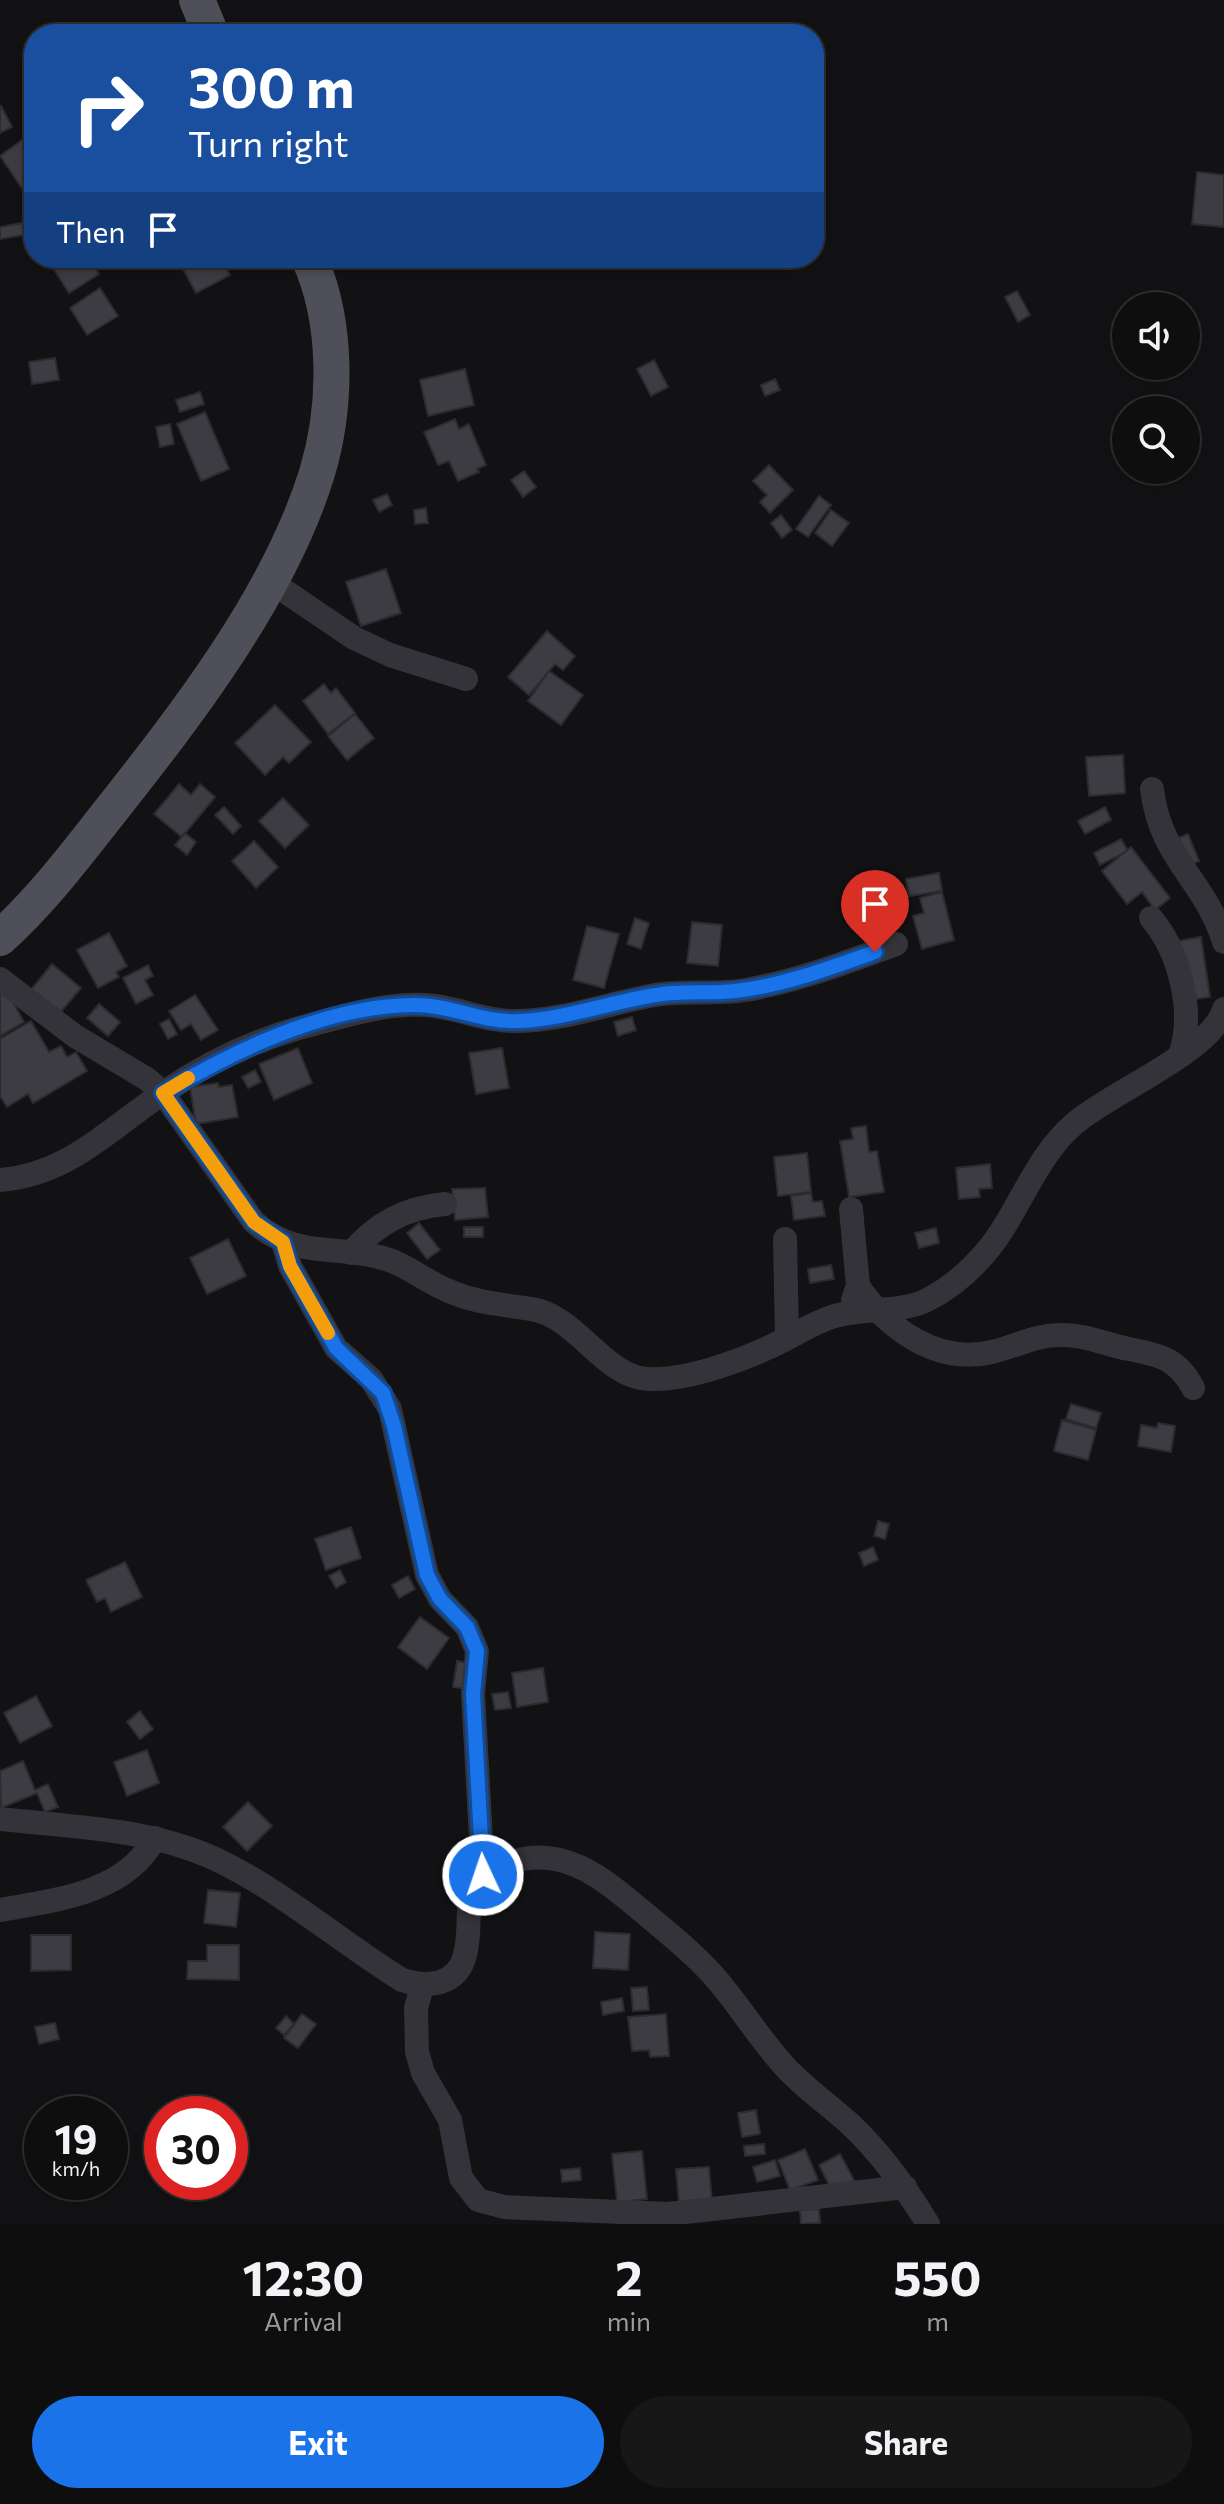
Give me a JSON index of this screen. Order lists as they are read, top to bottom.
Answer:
{
  "page": {
    "turn": ["300 m", "Turn right"],
    "then": "Then",
    "speed": "19 km/h",
    "limit": "30",
    "eta": [
      "12:30",
      "Arrival",
      "2",
      "min",
      "550",
      "m"
    ],
    "buttons": ["Exit", "Share"]
  }
}
